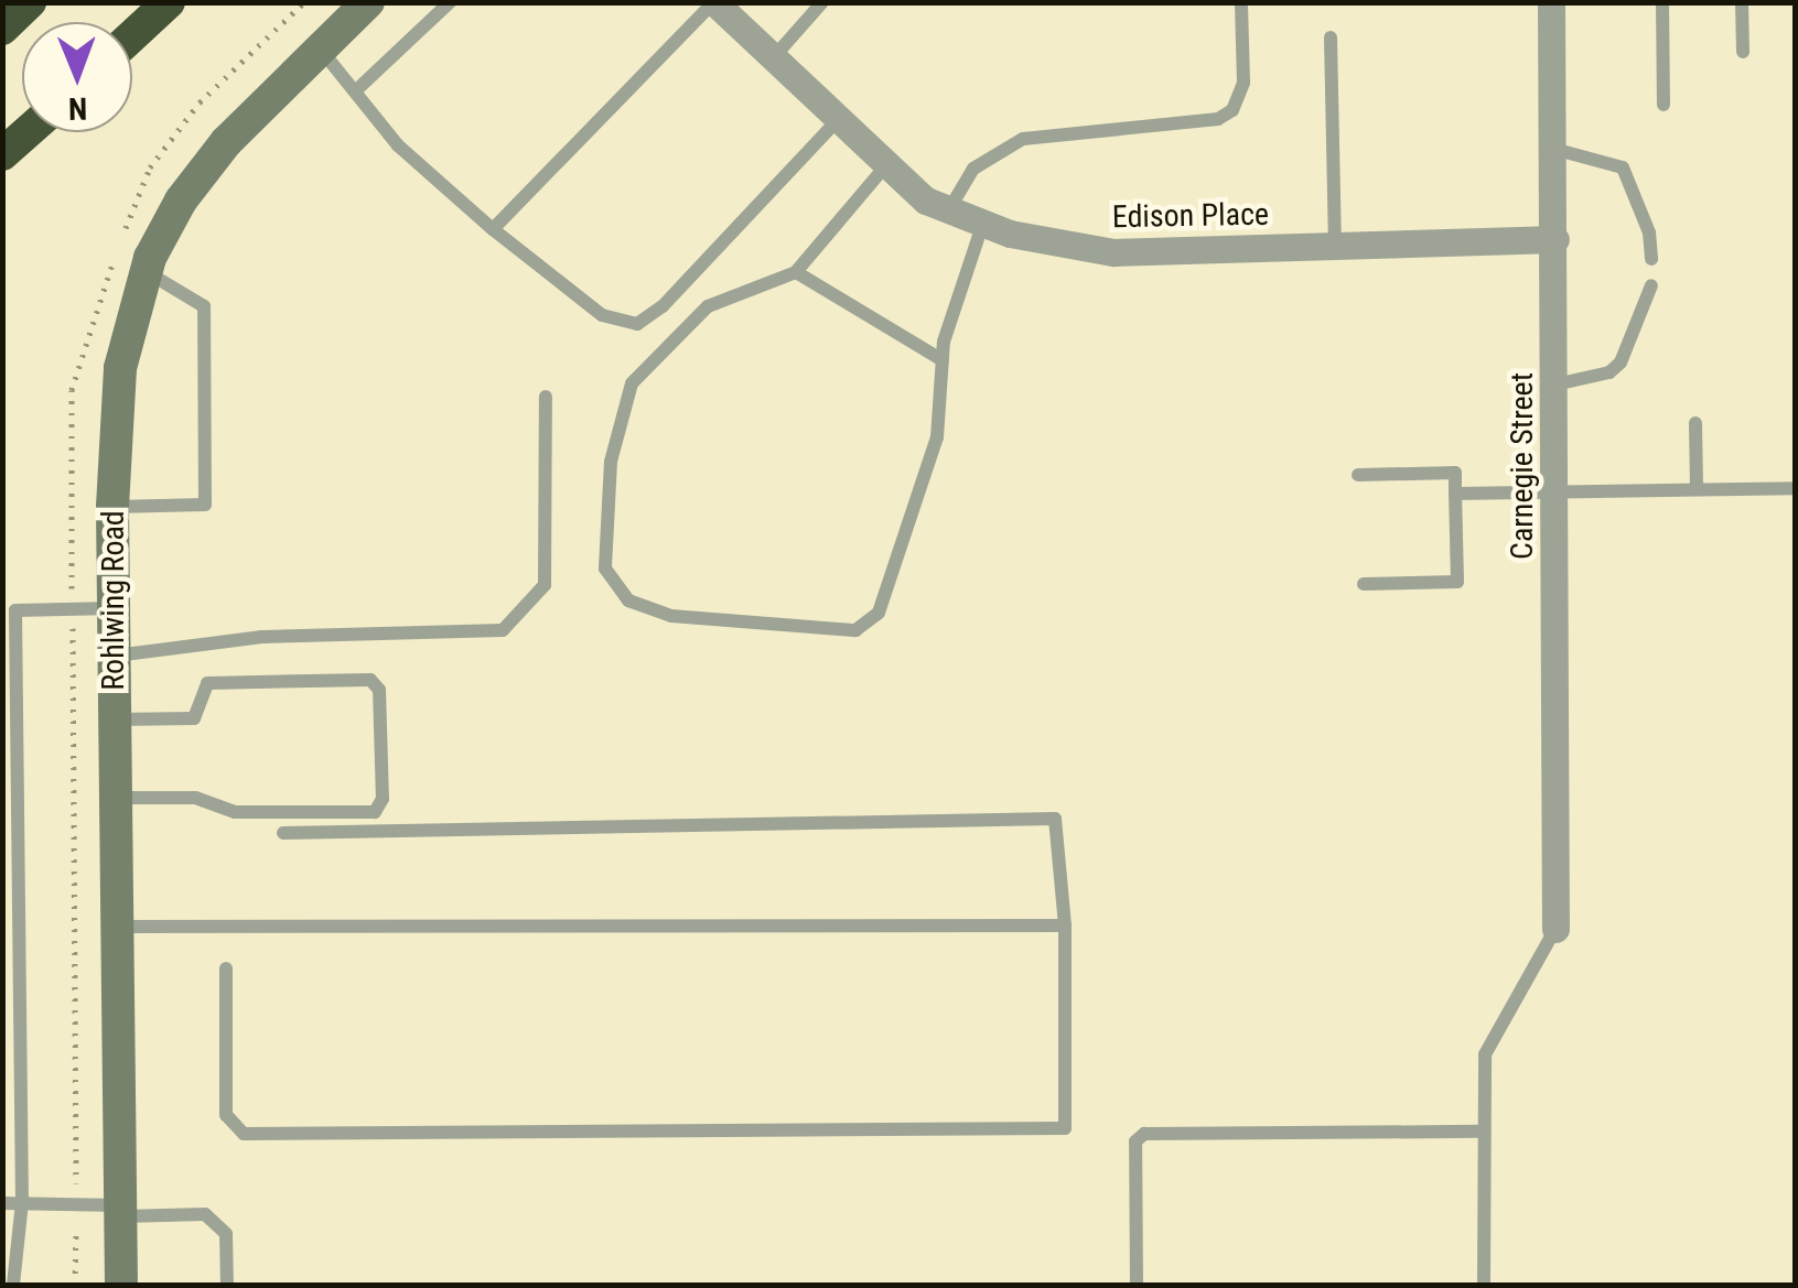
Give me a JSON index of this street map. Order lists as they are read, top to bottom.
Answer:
{
  "streets": {
    "main road": ["Rohlwing Road"],
    "street": ["Edison Place", "Carnegie Street"]
  },
  "crossings": [
    ["Edison Place", "Carnegie Street"]
  ],
  "north": "bottom"
}
